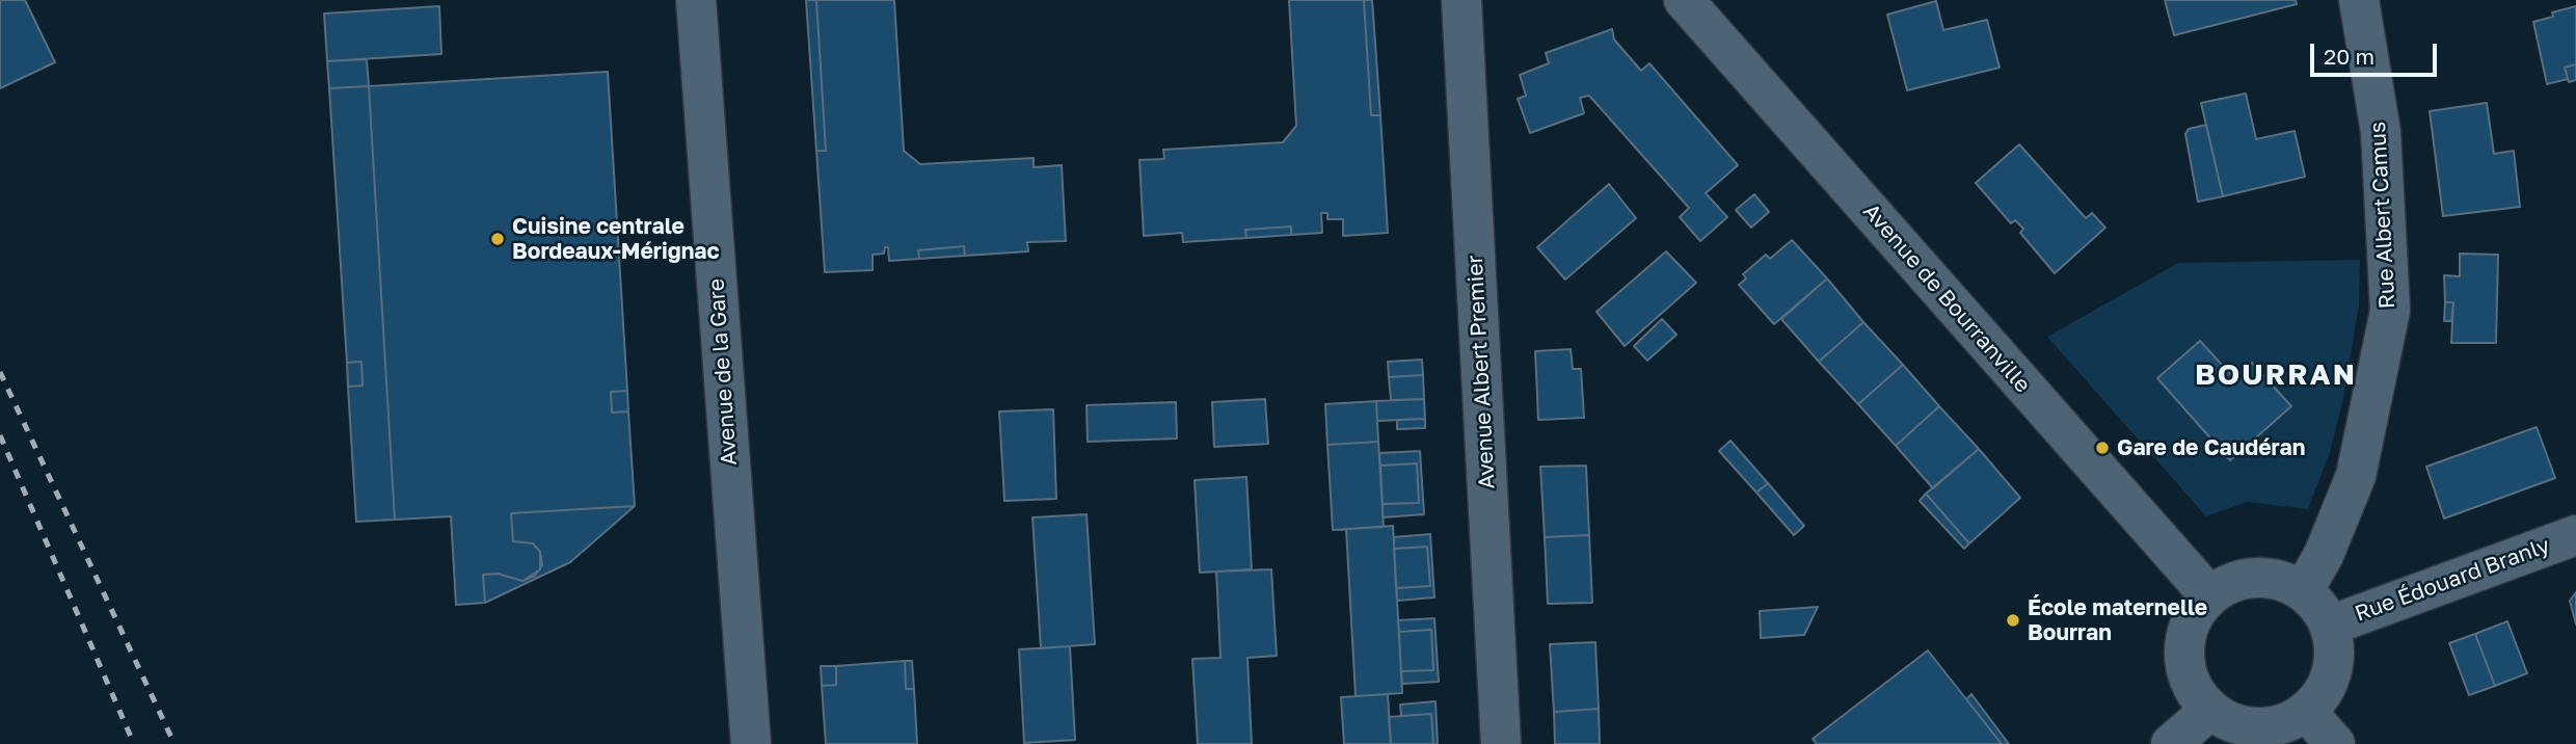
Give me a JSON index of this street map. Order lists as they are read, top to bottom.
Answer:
{
  "streets": {
    "street": [
      "Rue Albert Camus",
      "Avenue de Bourranville",
      "Avenue de la Gare",
      "Avenue Albert Premier",
      "Rue Édouard Branly"
    ]
  },
  "crossings": [
    ["Rue Albert Camus", "Avenue de Bourranville"],
    ["Rue Albert Camus", "Rue Édouard Branly"],
    ["Avenue de Bourranville", "Rue Édouard Branly"]
  ],
  "districts": ["BOURRAN"],
  "places": ["Cuisine centrale Bordeaux-Mérignac", "Gare de Caudéran", "École maternelle Bourran"],
  "scale_bar": "20 m"
}
